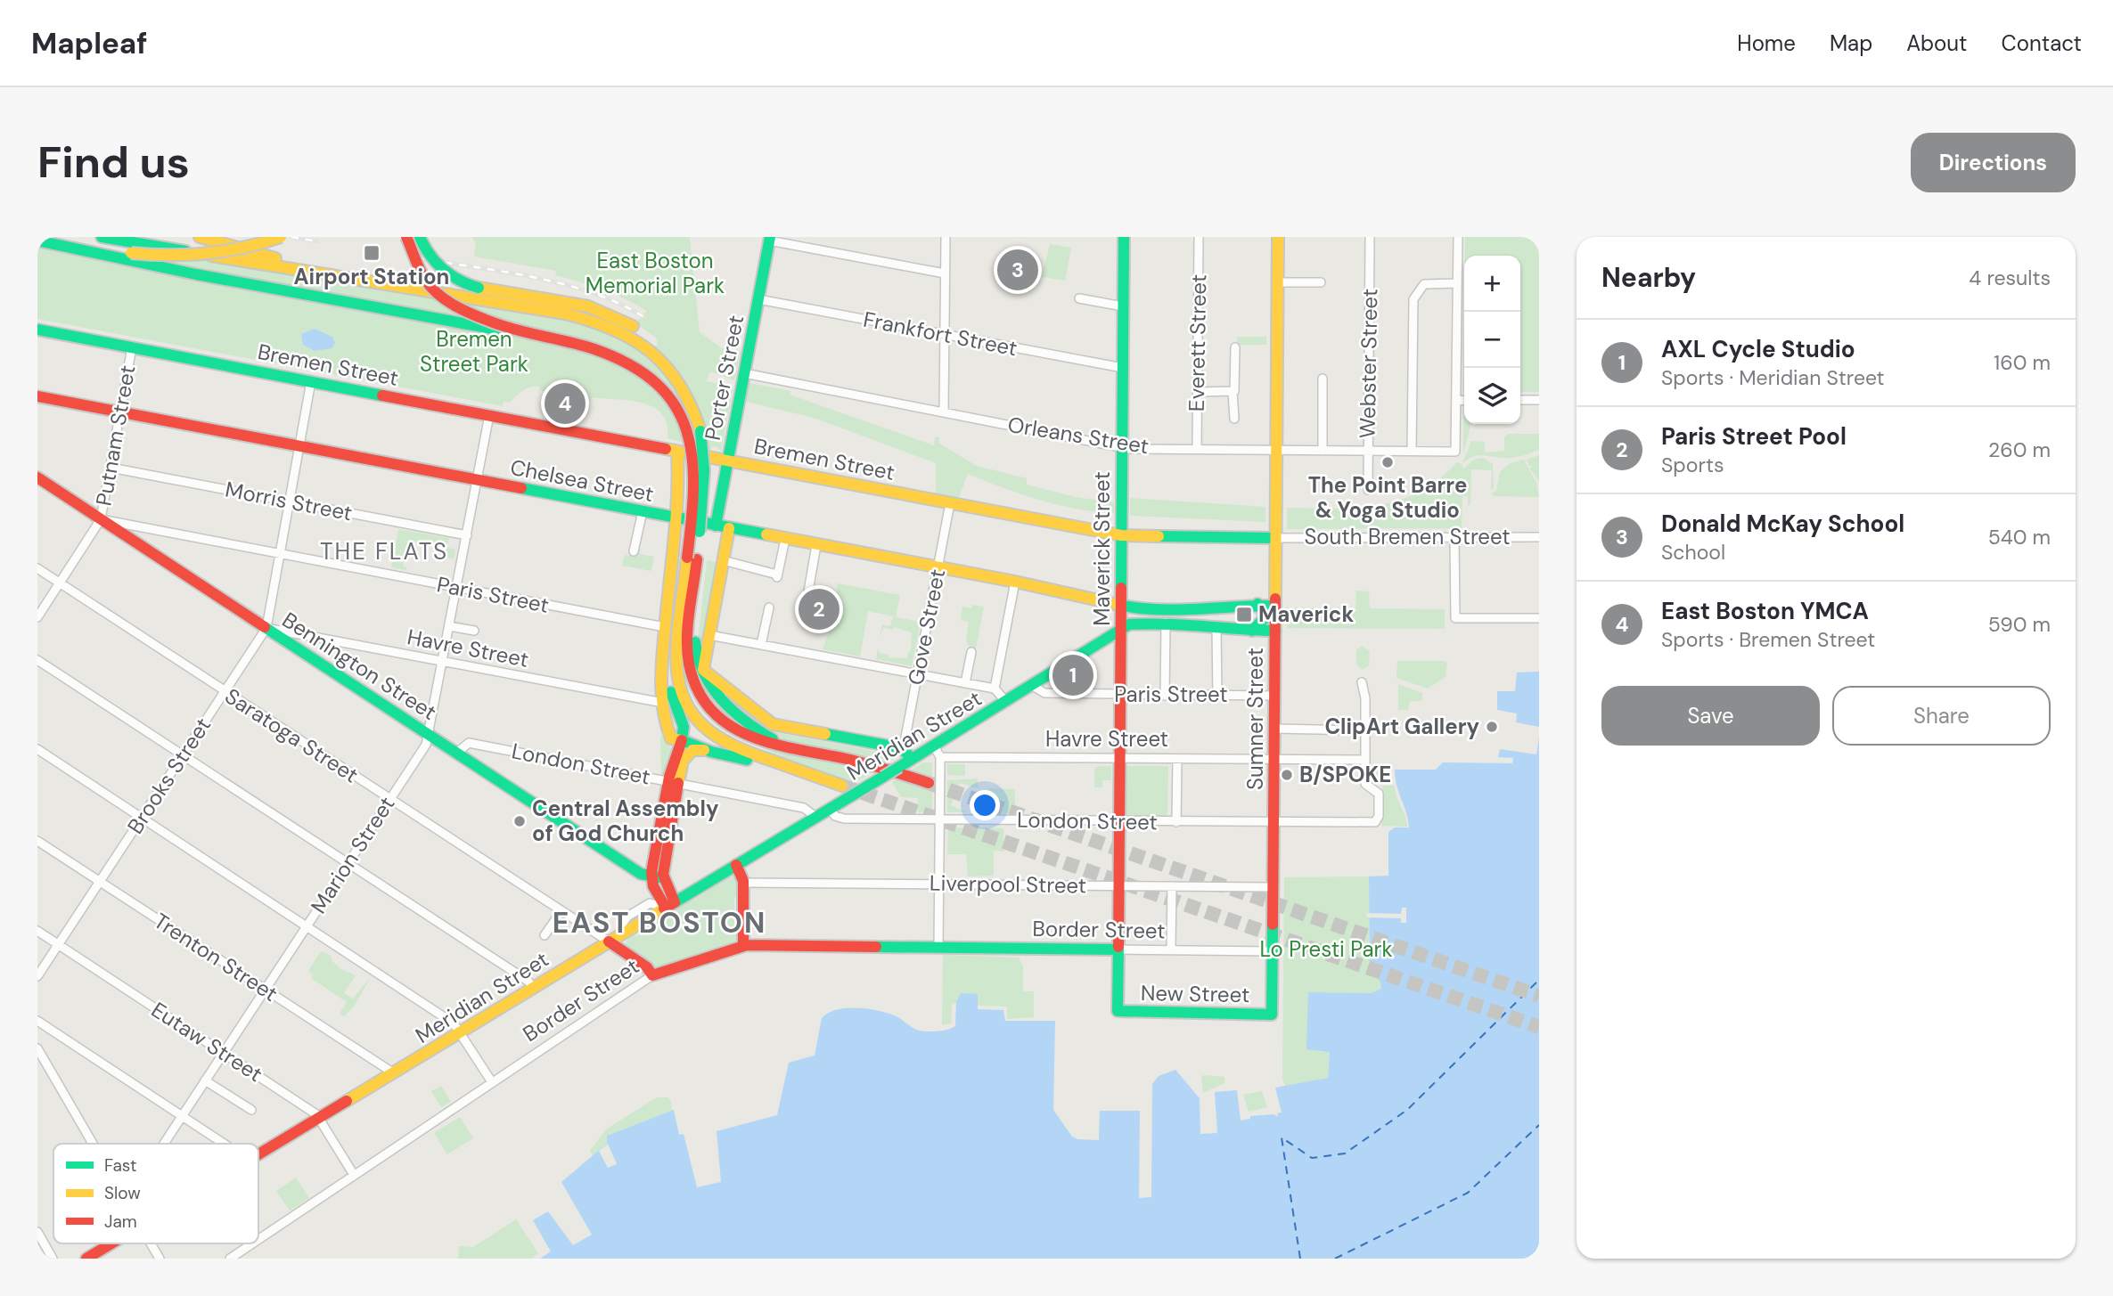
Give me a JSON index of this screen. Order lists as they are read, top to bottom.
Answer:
{
  "streets": {
    "main road": [
      "Bremen Street",
      "Porter Street",
      "Chelsea Street",
      "Maverick Street",
      "Bennington Street",
      "Sumner Street",
      "Meridian Street",
      "Border Street",
      "New Street"
    ],
    "street": [
      "Frankfort Street",
      "Everett Street",
      "Webster Street",
      "Putnam Street",
      "Orleans Street",
      "Morris Street",
      "South Bremen Street",
      "Paris Street",
      "Gove Street",
      "Havre Street",
      "Saratoga Street",
      "London Street",
      "Brooks Street",
      "Marion Street",
      "Liverpool Street",
      "Trenton Street",
      "Eutaw Street"
    ]
  },
  "crossings": [
    ["Frankfort Street", "Porter Street"],
    ["Frankfort Street", "Maverick Street"],
    ["Everett Street", "Orleans Street"],
    ["Webster Street", "Orleans Street"],
    ["Bremen Street", "Porter Street"],
    ["Bremen Street", "Putnam Street"],
    ["Bremen Street", "South Bremen Street"],
    ["Bremen Street", "Maverick Street"],
    ["Bremen Street", "Gove Street"],
    ["Bremen Street", "Sumner Street"],
    ["Bremen Street", "Brooks Street"],
    ["Bremen Street", "Marion Street"],
    ["Porter Street", "Orleans Street"],
    ["Porter Street", "Chelsea Street"],
    ["Putnam Street", "Chelsea Street"],
    ["Putnam Street", "Morris Street"],
    ["Putnam Street", "Paris Street"],
    ["Putnam Street", "Bennington Street"],
    ["Putnam Street", "Saratoga Street"],
    ["Orleans Street", "Maverick Street"],
    ["Orleans Street", "Sumner Street"],
    ["Chelsea Street", "Maverick Street"],
    ["Chelsea Street", "Gove Street"],
    ["Chelsea Street", "Sumner Street"],
    ["Chelsea Street", "Brooks Street"],
    ["Chelsea Street", "Marion Street"],
    ["Morris Street", "Brooks Street"],
    ["Morris Street", "Marion Street"],
    ["South Bremen Street", "Sumner Street"],
    ["Maverick Street", "Paris Street"],
    ["Maverick Street", "Havre Street"],
    ["Maverick Street", "Meridian Street"],
    ["Maverick Street", "London Street"],
    ["Maverick Street", "Liverpool Street"],
    ["Maverick Street", "Border Street"],
    ["Maverick Street", "New Street"],
    ["Paris Street", "Bennington Street"],
    ["Paris Street", "Sumner Street"],
    ["Paris Street", "Meridian Street"],
    ["Paris Street", "Brooks Street"],
    ["Paris Street", "Marion Street"],
    ["Gove Street", "Meridian Street"],
    ["Havre Street", "Bennington Street"],
    ["Havre Street", "Sumner Street"],
    ["Havre Street", "London Street"],
    ["Havre Street", "Brooks Street"],
    ["Havre Street", "Marion Street"],
    ["Bennington Street", "London Street"],
    ["Bennington Street", "Brooks Street"],
    ["Bennington Street", "Marion Street"],
    ["Sumner Street", "Meridian Street"],
    ["Sumner Street", "London Street"],
    ["Sumner Street", "Liverpool Street"],
    ["Sumner Street", "Border Street"],
    ["Sumner Street", "New Street"],
    ["Saratoga Street", "Meridian Street"],
    ["Saratoga Street", "Brooks Street"],
    ["Saratoga Street", "Marion Street"],
    ["Meridian Street", "London Street"],
    ["Meridian Street", "Marion Street"],
    ["Meridian Street", "Trenton Street"],
    ["Meridian Street", "Eutaw Street"],
    ["Brooks Street", "Trenton Street"],
    ["Brooks Street", "Eutaw Street"],
    ["Marion Street", "Trenton Street"],
    ["Marion Street", "Eutaw Street"],
    ["Border Street", "Eutaw Street"]
  ],
  "districts": ["THE FLATS", "EAST BOSTON"],
  "parks": ["East Boston Memorial Park", "Bremen Street Park", "Lo Presti Park"],
  "places": {
    "transit": ["Airport Station", "Maverick"],
    "other": [
      "The Point Barre & Yoga Studio",
      "ClipArt Gallery",
      "B/SPOKE",
      "Central Assembly of God Church"
    ]
  },
  "legend": ["Fast", "Slow", "Jam"],
  "page": {
    "header": "Mapleaf",
    "nav": [
      "Home",
      "Map",
      "About",
      "Contact"
    ],
    "buttons": [
      "Directions",
      ["Save", "Share"]
    ],
    "title": "Find us",
    "heading": ["Nearby", "4 results"],
    "pins": [
      "3",
      "4",
      "2",
      "1"
    ],
    "map_buttons": ["+", "−"],
    "list": [
      {
        "mark": "1",
        "name": "AXL Cycle Studio",
        "note": "Sports · Meridian Street",
        "value": "160 m"
      },
      {
        "mark": "2",
        "name": "Paris Street Pool",
        "note": "Sports",
        "value": "260 m"
      },
      {
        "mark": "3",
        "name": "Donald McKay School",
        "note": "School",
        "value": "540 m"
      },
      {
        "mark": "4",
        "name": "East Boston YMCA",
        "note": "Sports · Bremen Street",
        "value": "590 m"
      }
    ]
  }
}
